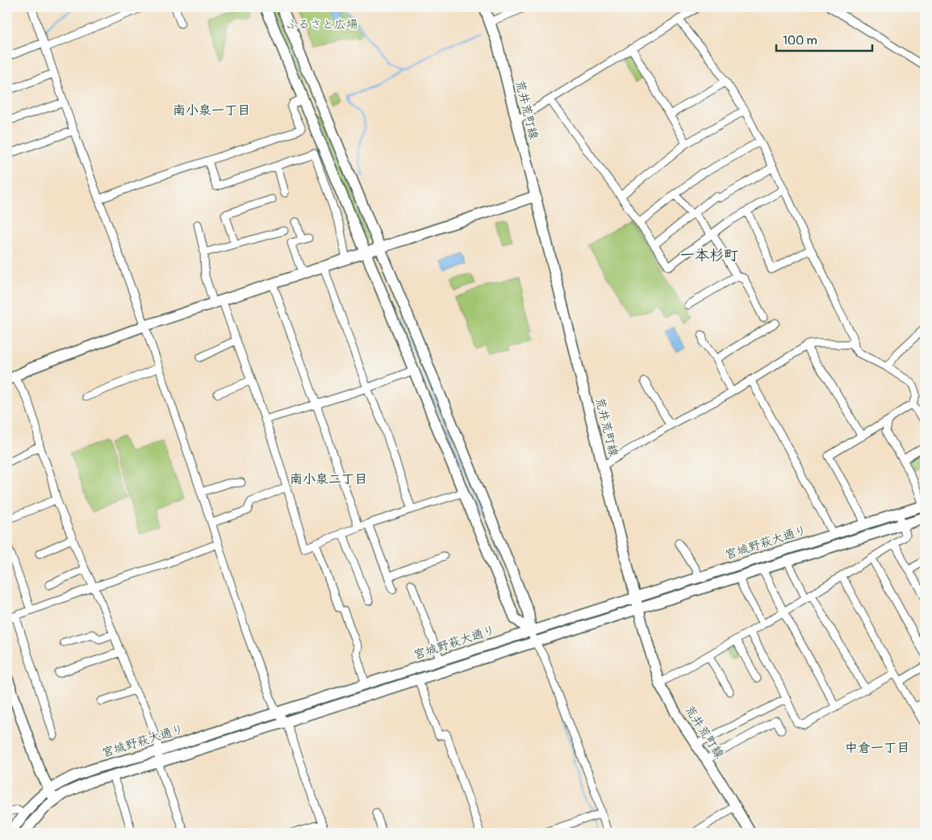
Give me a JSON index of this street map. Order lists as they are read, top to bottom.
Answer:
{
  "streets": {
    "street": ["荒井荒町線", "宮城野萩大通り"]
  },
  "crossings": [
    ["荒井荒町線", "宮城野萩大通り"]
  ],
  "districts": [
    "南小泉一丁目",
    "一本杉町",
    "南小泉二丁目",
    "中倉一丁目"
  ],
  "parks": ["ふるさと広場"],
  "scale_bar": "100 m"
}
